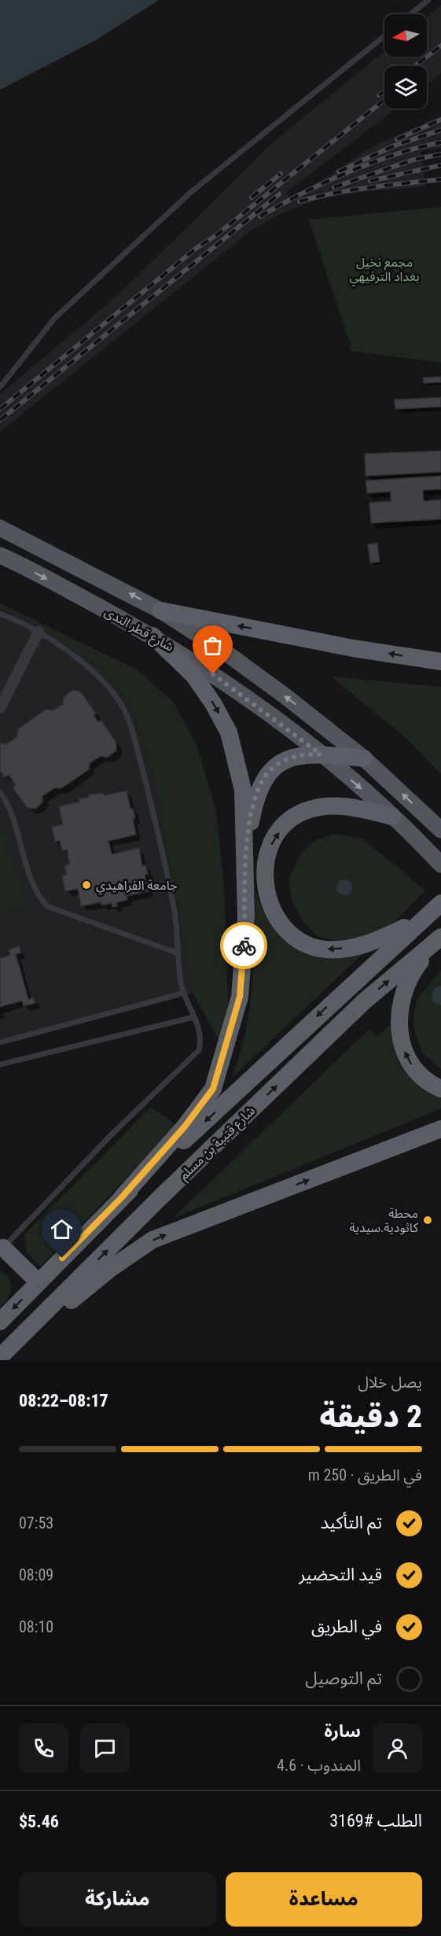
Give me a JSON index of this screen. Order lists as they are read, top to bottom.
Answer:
{
  "streets": {
    "highway": ["شارع قتيبة بن مسلم"],
    "main road": ["شارع قطر الندى"]
  },
  "parks": ["مجمع نخيل بغداد الترفيهي"],
  "places": ["جامعة الفراهيدي", "محطة كاثودية.سيدية"],
  "north": "left",
  "page": {
    "heading": ["2 دقيقة", "يصل خلال", "08:17–08:22"],
    "panel": [
      "سارة",
      "المندوب · 4.6",
      "الطلب #3169",
      "$5.46"
    ],
    "bar": "في الطريق · 250 m",
    "list": [
      ["تم التأكيد", "07:53"],
      ["قيد التحضير", "08:09"],
      ["في الطريق", "08:10"],
      "تم التوصيل"
    ],
    "buttons": ["مساعدة", "مشاركة"]
  }
}
